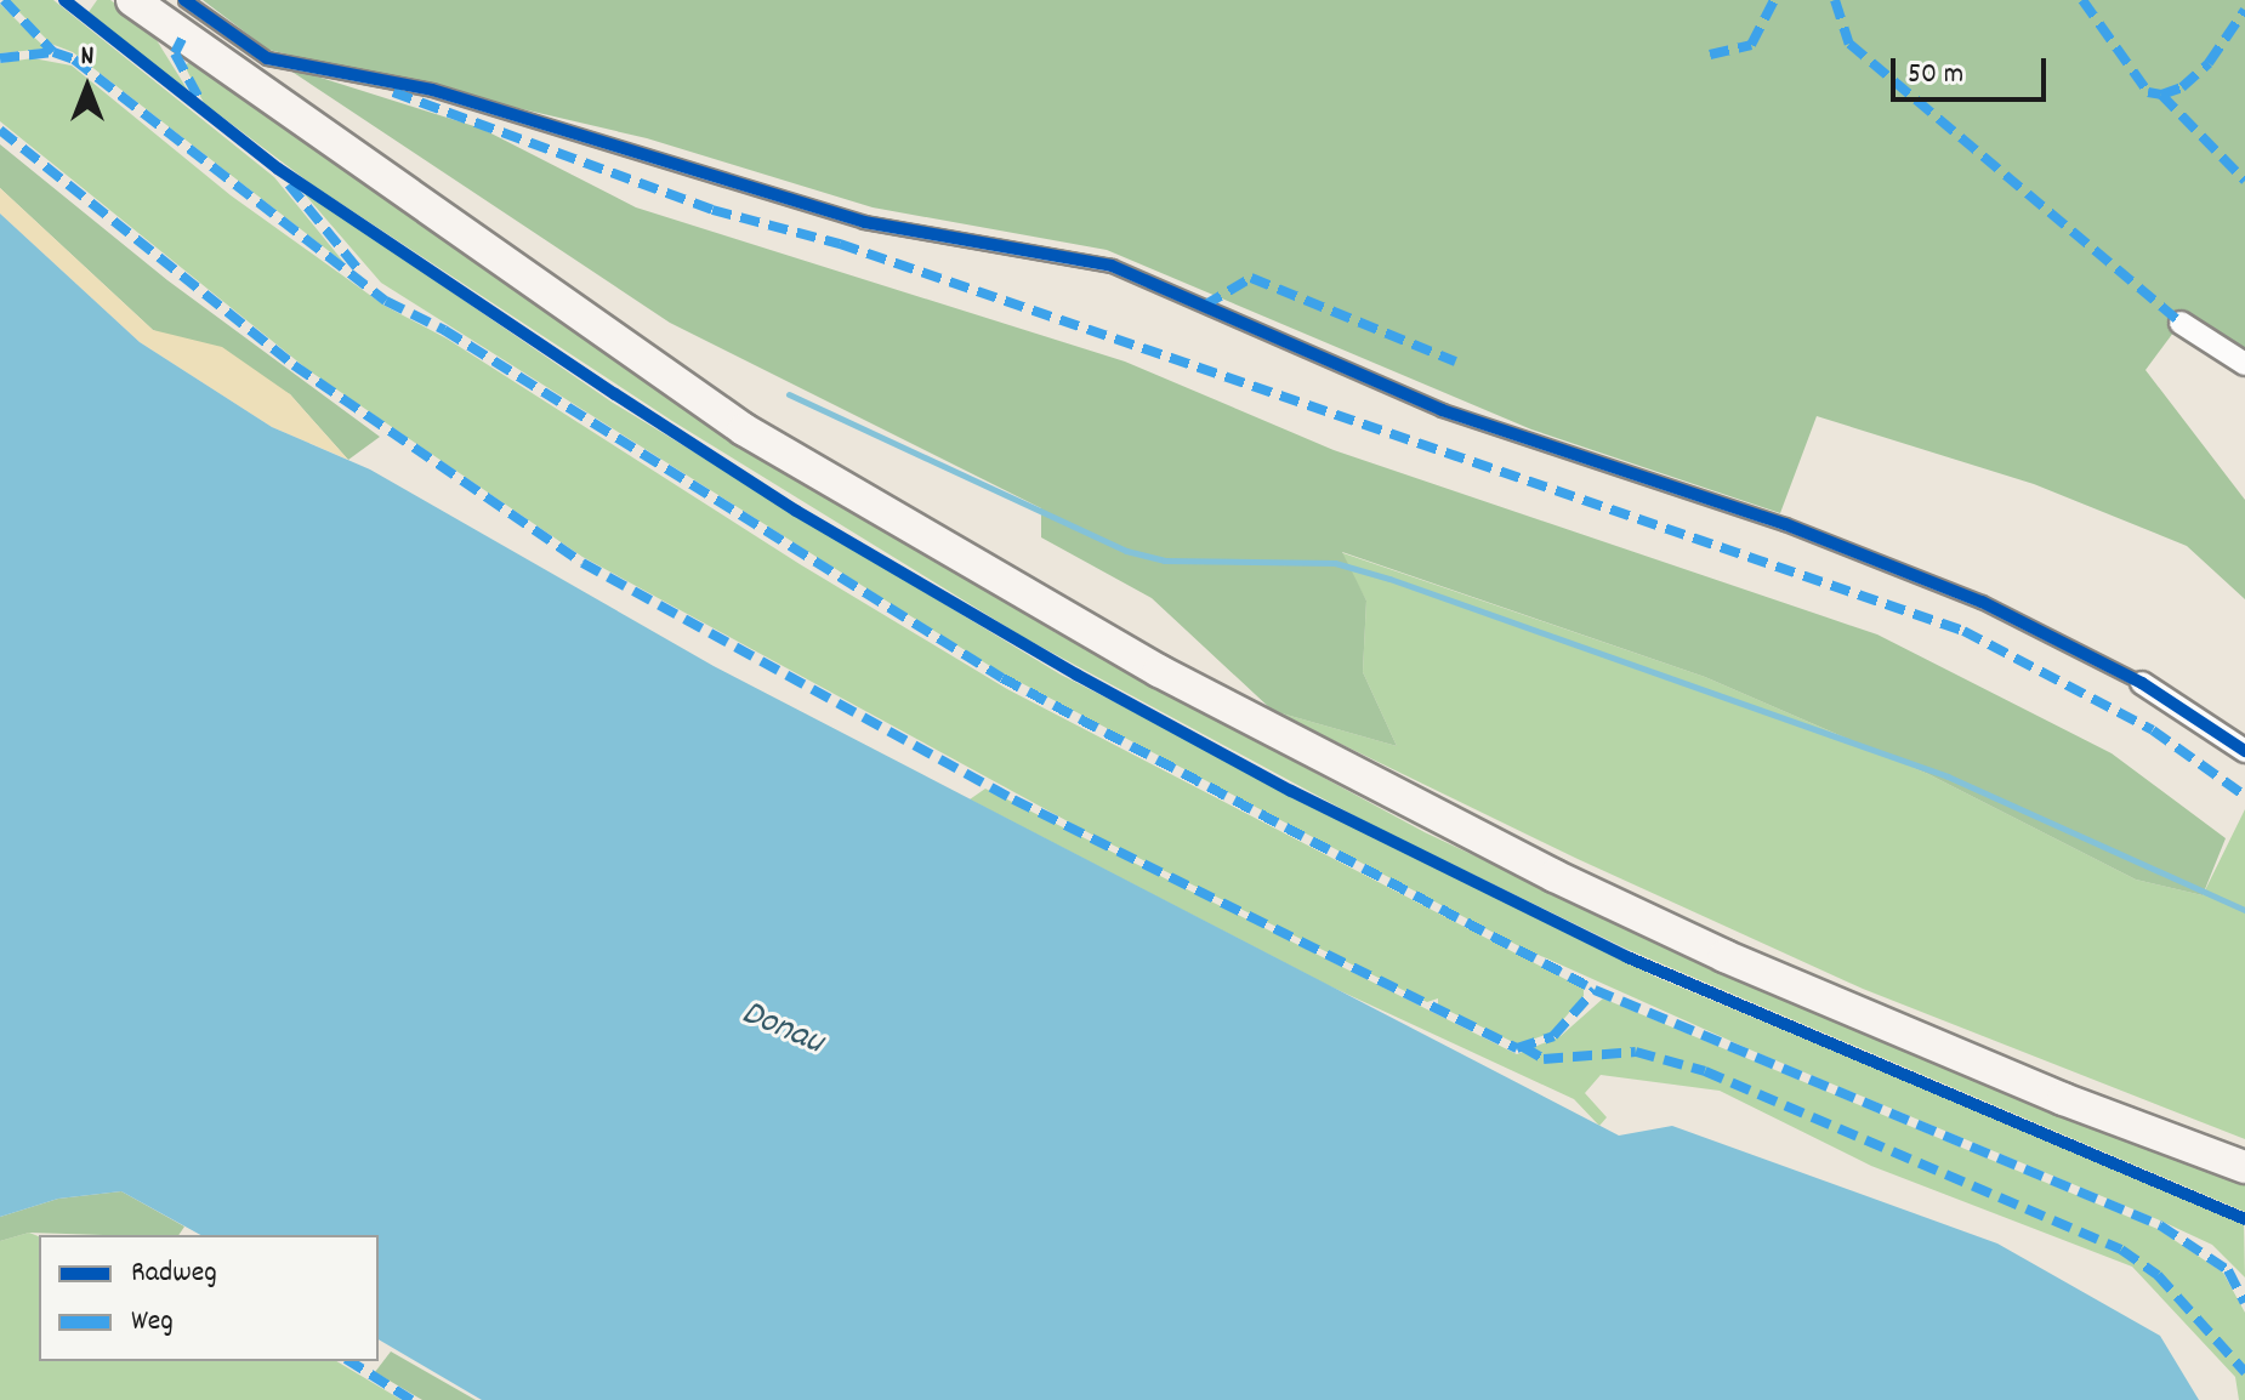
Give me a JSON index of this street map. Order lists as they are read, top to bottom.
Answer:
{
  "water": ["Donau"],
  "legend": ["Radweg", "Weg"],
  "scale_bar": "50 m",
  "north": "top"
}
